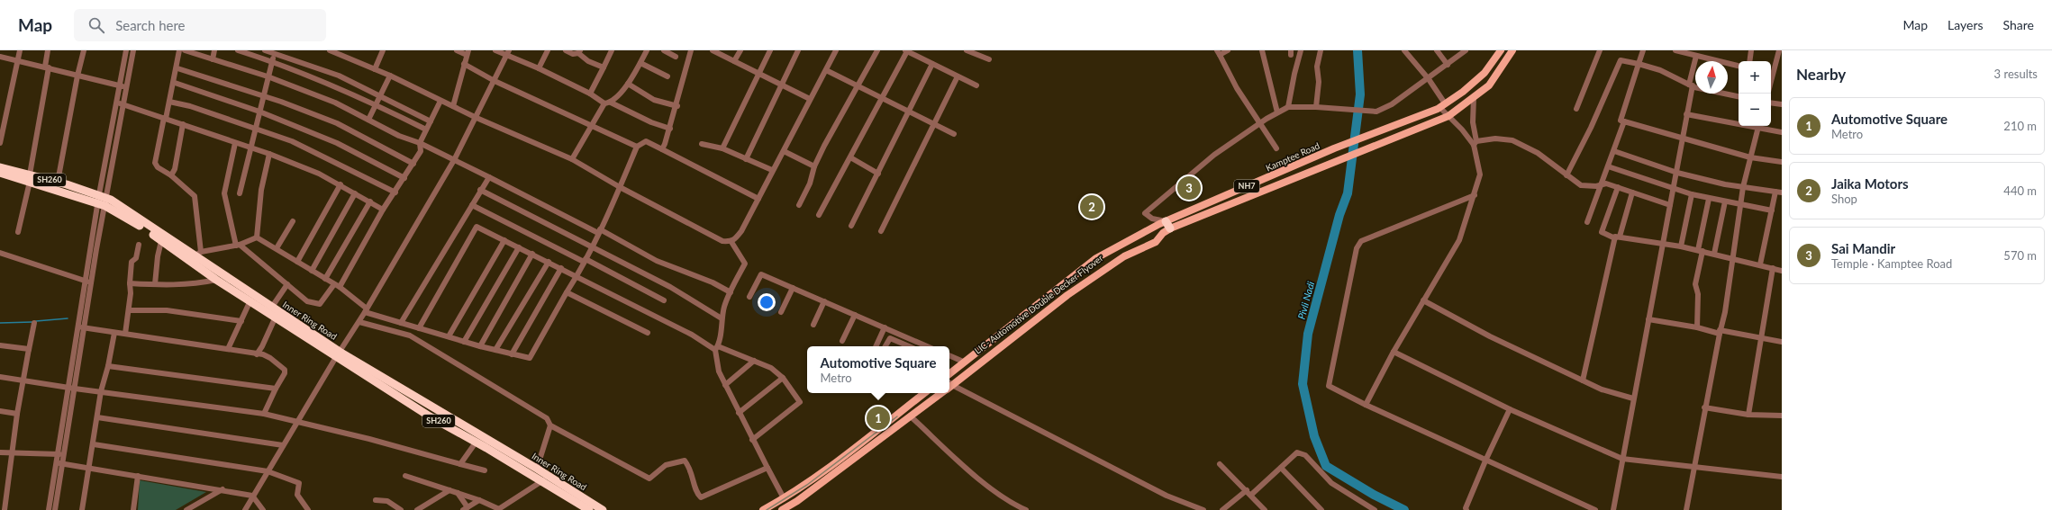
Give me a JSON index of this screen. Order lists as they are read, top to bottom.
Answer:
{
  "streets": {
    "highway": ["SH260", "Inner Ring Road"],
    "main road": ["Kamptee Road", "NH7", "LIC- Automotive Double Decker Flyover"]
  },
  "crossings": [
    ["Kamptee Road", "LIC- Automotive Double Decker Flyover"]
  ],
  "water": ["Pivli Nadi"],
  "north": "top",
  "page": {
    "header": "Map",
    "search": "Search here",
    "nav": ["Map", "Layers", "Share"],
    "heading": ["Nearby", "3 results"],
    "map_buttons": ["+", "−"],
    "list": [
      {
        "mark": "1",
        "name": "Automotive Square",
        "note": "Metro",
        "value": "210 m"
      },
      {
        "mark": "2",
        "name": "Jaika Motors",
        "note": "Shop",
        "value": "440 m"
      },
      {
        "mark": "3",
        "name": "Sai Mandir",
        "note": "Temple · Kamptee Road",
        "value": "570 m"
      }
    ],
    "pins": ["3", "2", "1"],
    "popup": ["Automotive Square", "Metro"]
  }
}
